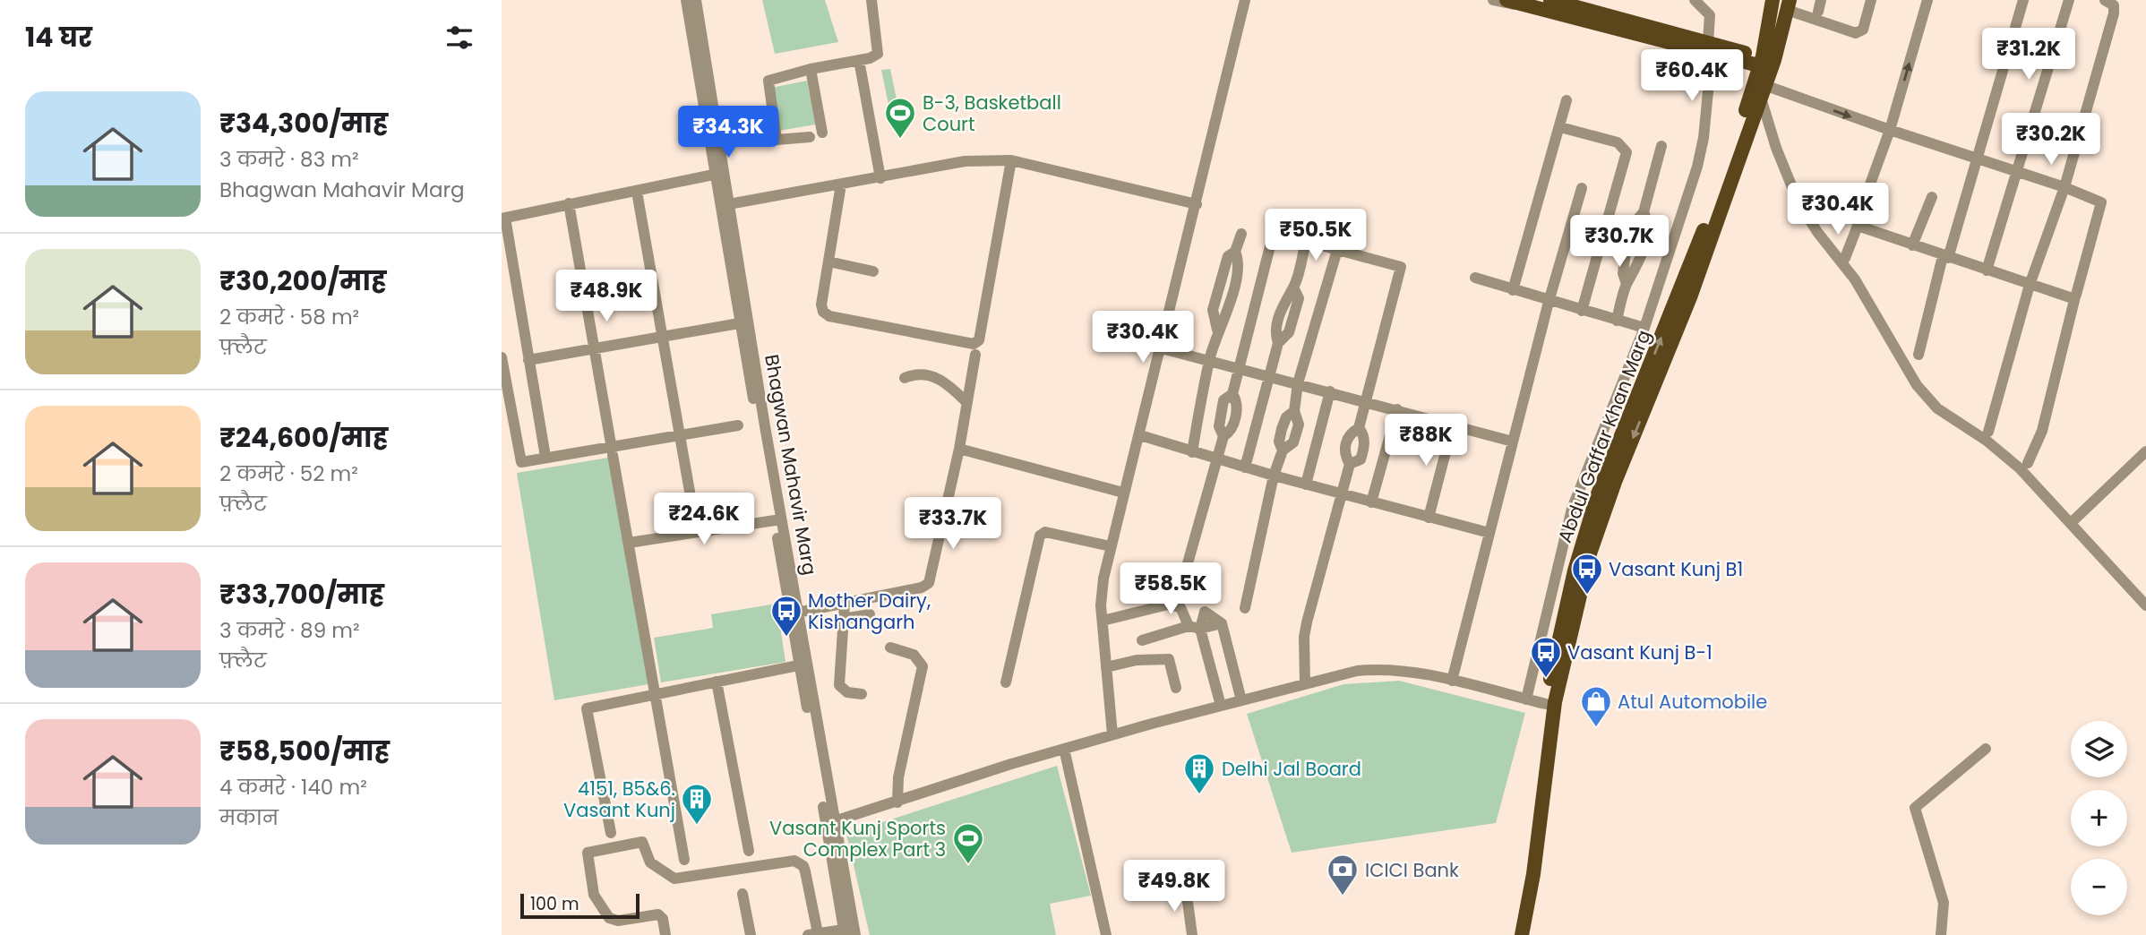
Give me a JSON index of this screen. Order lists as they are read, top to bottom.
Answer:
{
  "streets": {
    "main road": ["Abdul Gaffar Khan Marg"],
    "street": ["Bhagwan Mahavir Marg"]
  },
  "places": {
    "sports": ["B-3, Basketball Court", "Vasant Kunj Sports Complex Part 3"],
    "bus stop": ["Vasant Kunj B1", "Mother Dairy, Kishangarh", "Vasant Kunj B-1"],
    "shop": ["Atul Automobile"],
    "building": ["Delhi Jal Board", "4151, B5&6. Vasant Kunj"],
    "bank": ["ICICI Bank"]
  },
  "scale_bar": "100 m",
  "page": {
    "heading": "14 घर",
    "price": [
      "₹31.2K",
      "₹60.4K",
      "₹34.3K",
      "₹30.2K",
      "₹30.4K",
      "₹50.5K",
      "₹30.7K",
      "₹48.9K",
      "₹30.4K",
      "₹88K",
      "₹24.6K",
      "₹33.7K",
      "₹58.5K",
      "₹49.8K"
    ],
    "list": [
      {
        "name": "₹34,300/माह",
        "note": "3 कमरे · 83 m² · Bhagwan Mahavir Marg"
      },
      {
        "name": "₹30,200/माह",
        "note": "2 कमरे · 58 m² · फ़्लैट"
      },
      {
        "name": "₹24,600/माह",
        "note": "2 कमरे · 52 m² · फ़्लैट"
      },
      {
        "name": "₹33,700/माह",
        "note": "3 कमरे · 89 m² · फ़्लैट"
      },
      {
        "name": "₹58,500/माह",
        "note": "4 कमरे · 140 m² · मकान"
      }
    ],
    "map_buttons": ["+", "−"],
    "scale": "100 m"
  }
}
